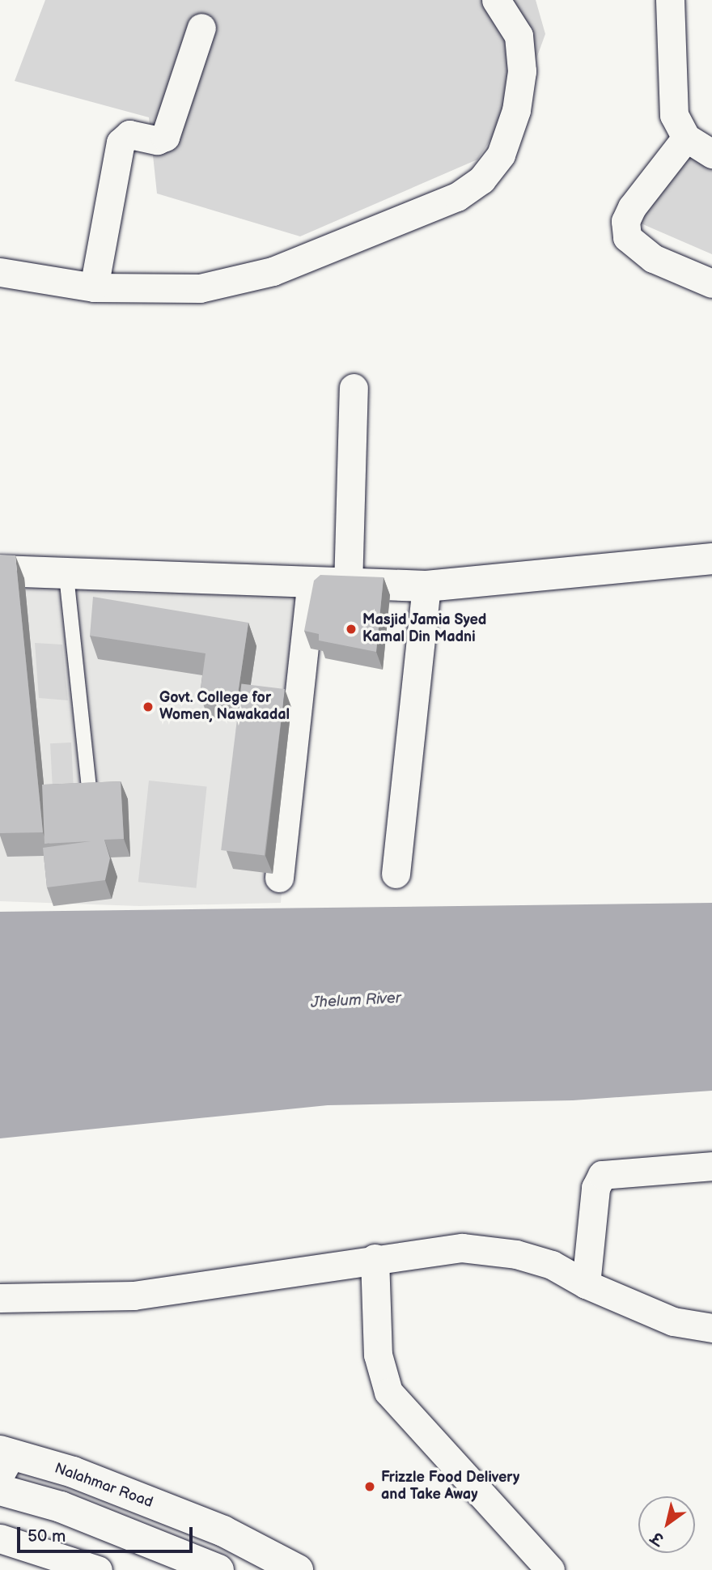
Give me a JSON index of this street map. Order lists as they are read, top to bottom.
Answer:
{
  "streets": {
    "street": ["Nalahmar Road"]
  },
  "water": ["Jhelum River"],
  "places": ["Masjid Jamia Syed Kamal Din Madni", "Govt. College for Women, Nawakadal", "Frizzle Food Delivery and Take Away"],
  "scale_bar": "50 m",
  "north": "bottom left"
}
